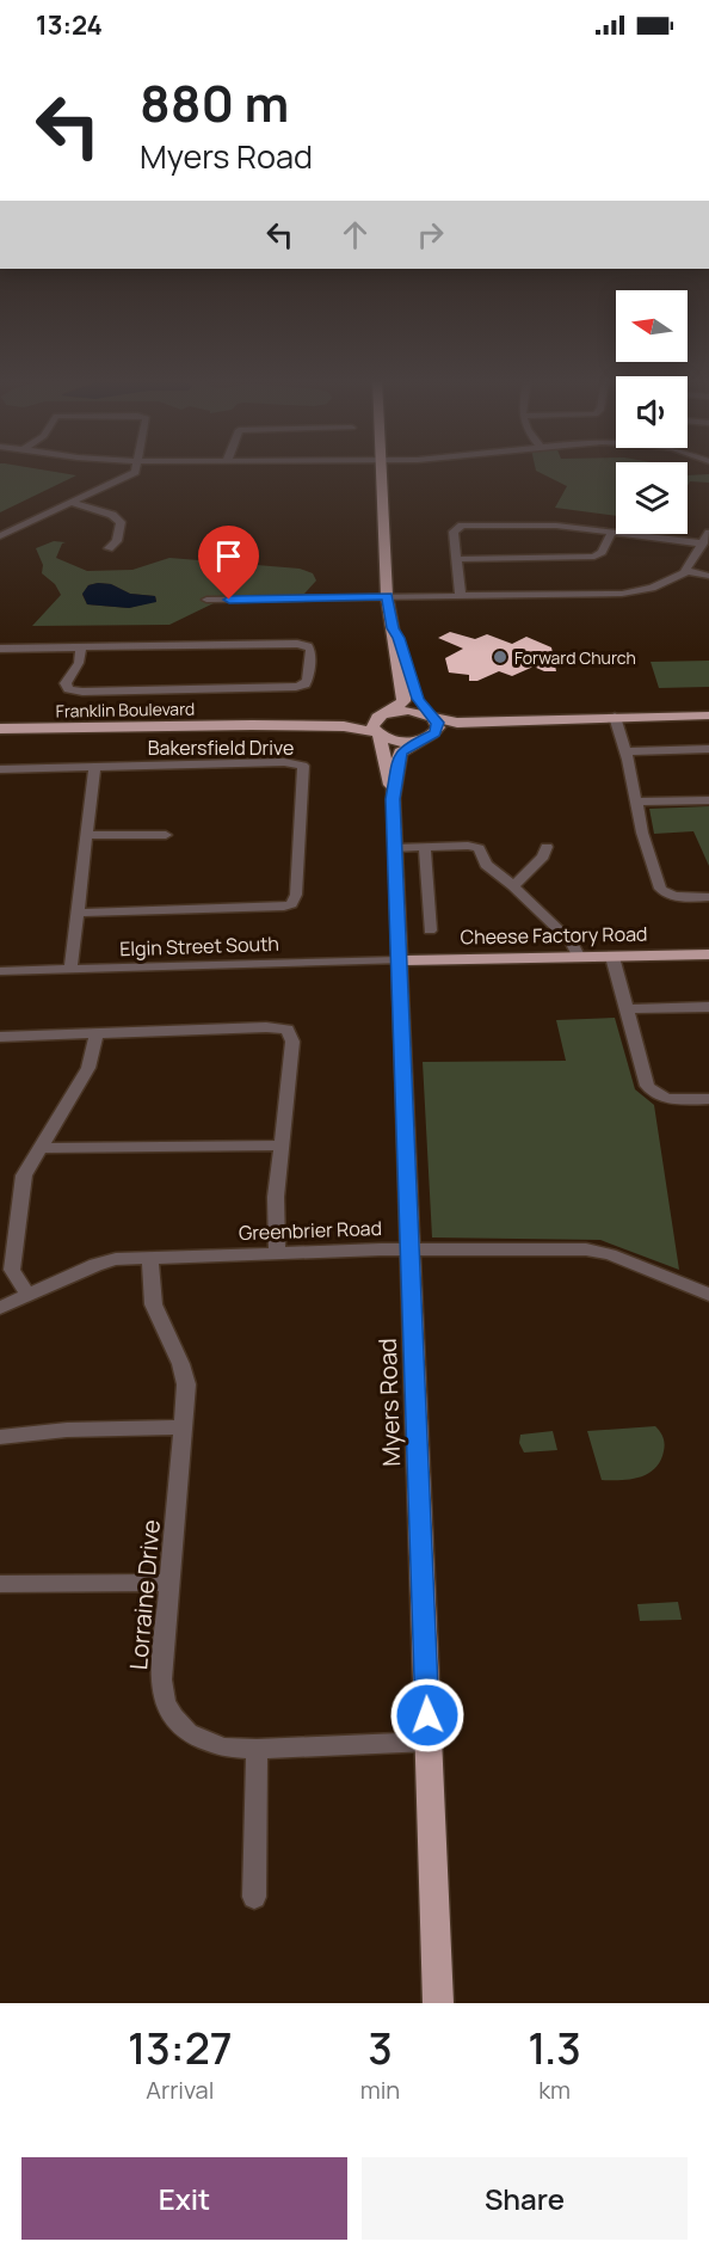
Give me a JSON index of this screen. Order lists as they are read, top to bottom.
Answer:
{
  "streets": {
    "main road": ["Franklin Boulevard", "Cheese Factory Road", "Myers Road"],
    "street": [
      "Bakersfield Drive",
      "Elgin Street South",
      "Greenbrier Road",
      "Lorraine Drive"
    ]
  },
  "crossings": [
    ["Franklin Boulevard", "Myers Road"],
    ["Cheese Factory Road", "Elgin Street South"],
    ["Cheese Factory Road", "Myers Road"],
    ["Elgin Street South", "Myers Road"],
    ["Greenbrier Road", "Myers Road"],
    ["Greenbrier Road", "Lorraine Drive"],
    ["Myers Road", "Lorraine Drive"]
  ],
  "places": ["Forward Church"],
  "north": "left",
  "page": {
    "status": "13:24",
    "turn": ["880 m", "Myers Road"],
    "eta": [
      "13:27",
      "Arrival",
      "3",
      "min",
      "1.3",
      "km"
    ],
    "buttons": ["Exit", "Share"]
  }
}
